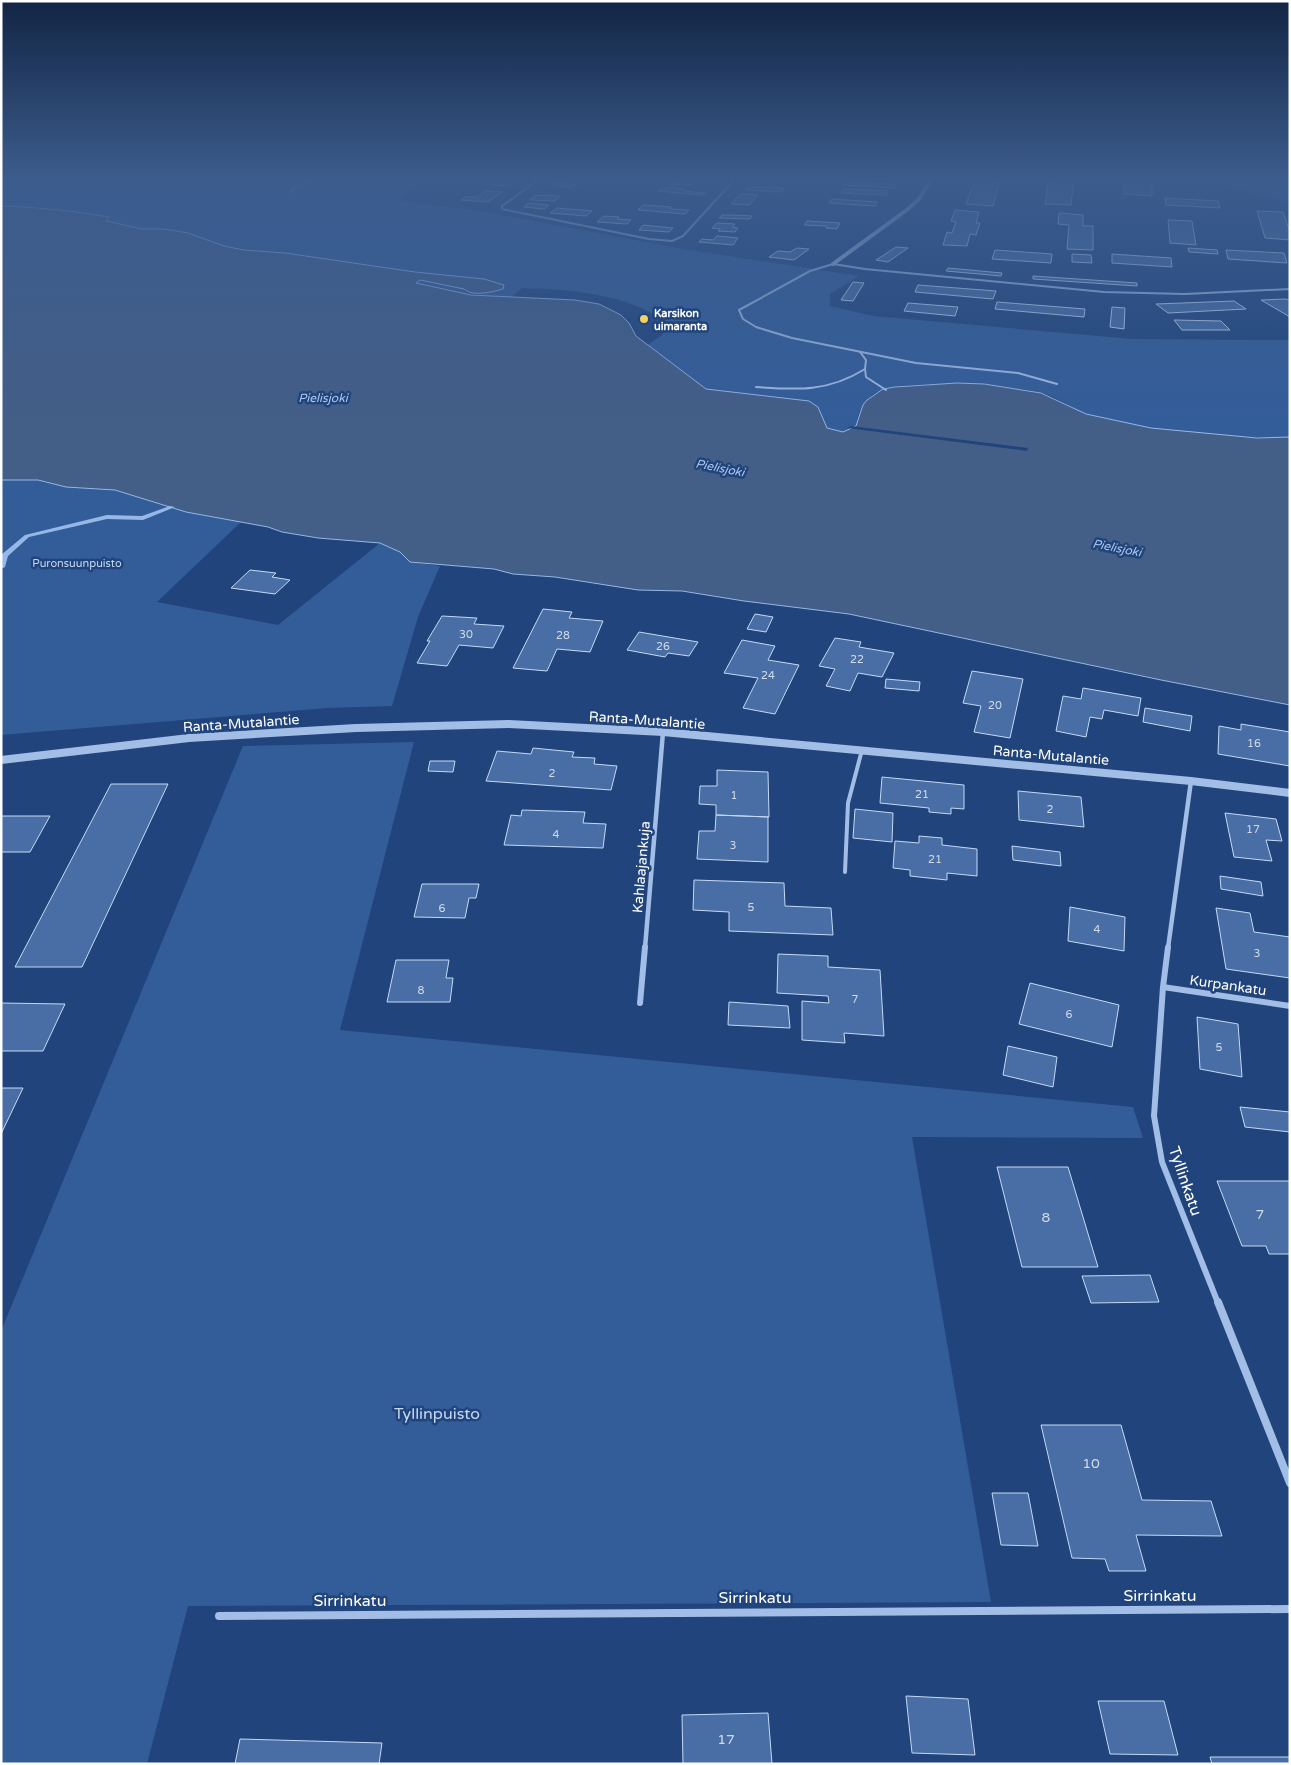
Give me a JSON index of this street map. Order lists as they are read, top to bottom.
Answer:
{
  "streets": {
    "street": [
      "Ranta-Mutalantie",
      "Kahlaajankuja",
      "Kurpankatu",
      "Tyllinkatu",
      "Sirrinkatu"
    ]
  },
  "crossings": [
    ["Ranta-Mutalantie", "Kahlaajankuja"],
    ["Ranta-Mutalantie", "Tyllinkatu"],
    ["Kurpankatu", "Tyllinkatu"]
  ],
  "water": ["Pielisjoki"],
  "parks": ["Puronsuunpuisto", "Tyllinpuisto"],
  "places": ["Karsikon uimaranta"],
  "house_numbers": [
    "30",
    "28",
    "26",
    "22",
    "24",
    "20",
    "16",
    "2",
    "21",
    "1",
    "2",
    "17",
    "4",
    "3",
    "21",
    "5",
    "6",
    "4",
    "3",
    "8",
    "7",
    "6",
    "5",
    "7",
    "8",
    "10",
    "17"
  ]
}
